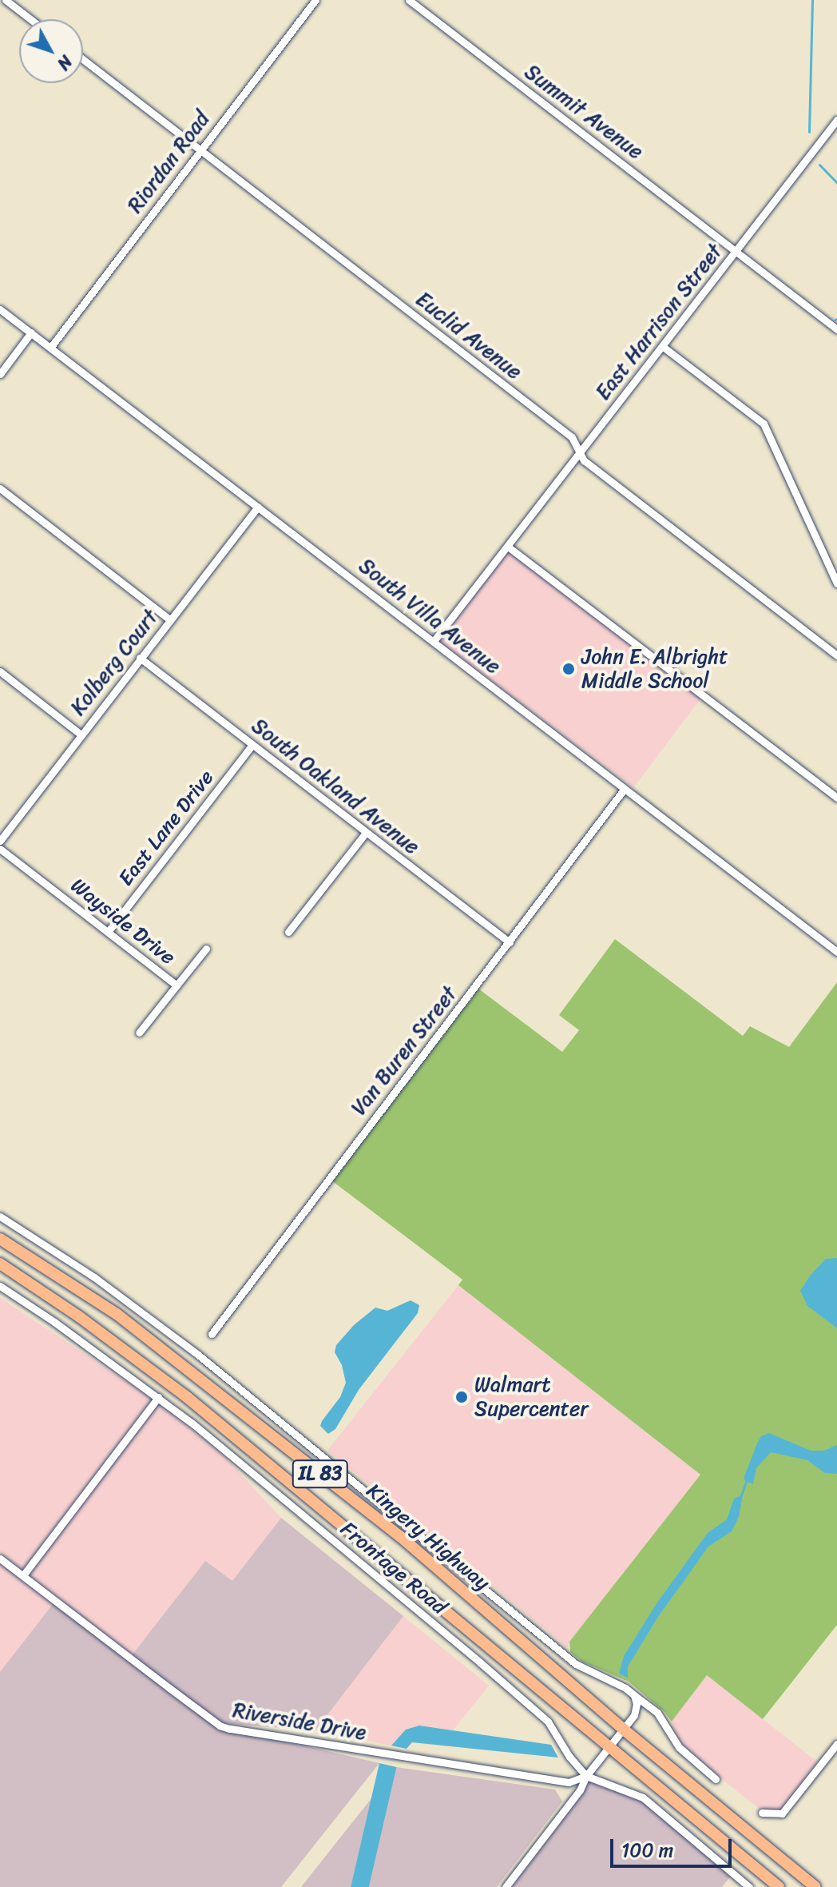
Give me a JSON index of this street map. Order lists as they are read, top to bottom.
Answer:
{
  "streets": {
    "highway": ["IL 83", "Kingery Highway"],
    "street": [
      "Summit Avenue",
      "Riordan Road",
      "East Harrison Street",
      "Euclid Avenue",
      "South Villa Avenue",
      "Kolberg Court",
      "South Oakland Avenue",
      "East Lane Drive",
      "Wayside Drive",
      "Van Buren Street",
      "Frontage Road",
      "Riverside Drive"
    ]
  },
  "crossings": [
    ["Summit Avenue", "East Harrison Street"],
    ["Riordan Road", "Euclid Avenue"],
    ["Riordan Road", "South Villa Avenue"],
    ["East Harrison Street", "Euclid Avenue"],
    ["East Harrison Street", "South Villa Avenue"],
    ["South Villa Avenue", "Kolberg Court"],
    ["South Villa Avenue", "Van Buren Street"],
    ["Kolberg Court", "South Oakland Avenue"],
    ["South Oakland Avenue", "East Lane Drive"],
    ["South Oakland Avenue", "Van Buren Street"],
    ["East Lane Drive", "Wayside Drive"],
    ["Frontage Road", "Riverside Drive"]
  ],
  "places": ["John E. Albright Middle School", "Walmart Supercenter"],
  "scale_bar": "100 m",
  "north": "bottom right"
}
